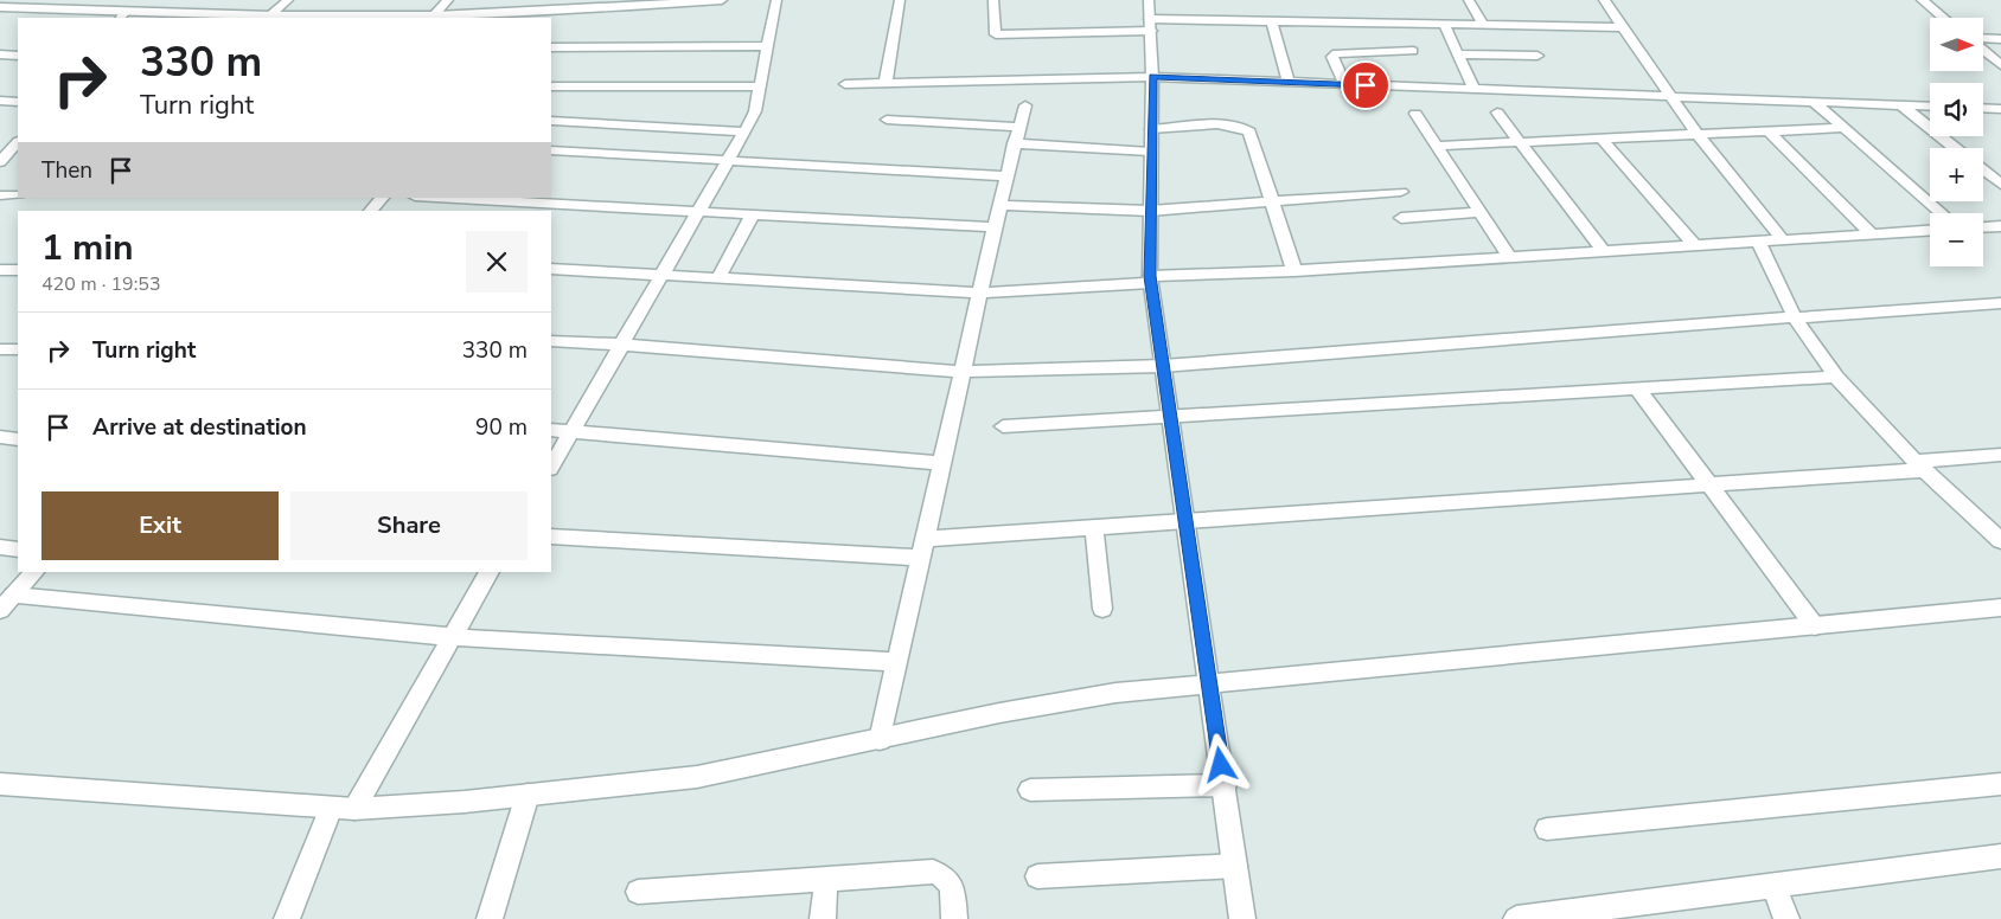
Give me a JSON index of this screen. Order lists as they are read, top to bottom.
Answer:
{
  "north": "right",
  "page": {
    "map_buttons": ["+", "−"],
    "turn": ["330 m", "Turn right"],
    "then": "Then",
    "heading": ["1 min", "420 m · 19:53"],
    "list": [
      {
        "name": "Turn right",
        "value": "330 m"
      },
      {
        "name": "Arrive at destination",
        "value": "90 m"
      }
    ],
    "buttons": ["Exit", "Share"]
  }
}
